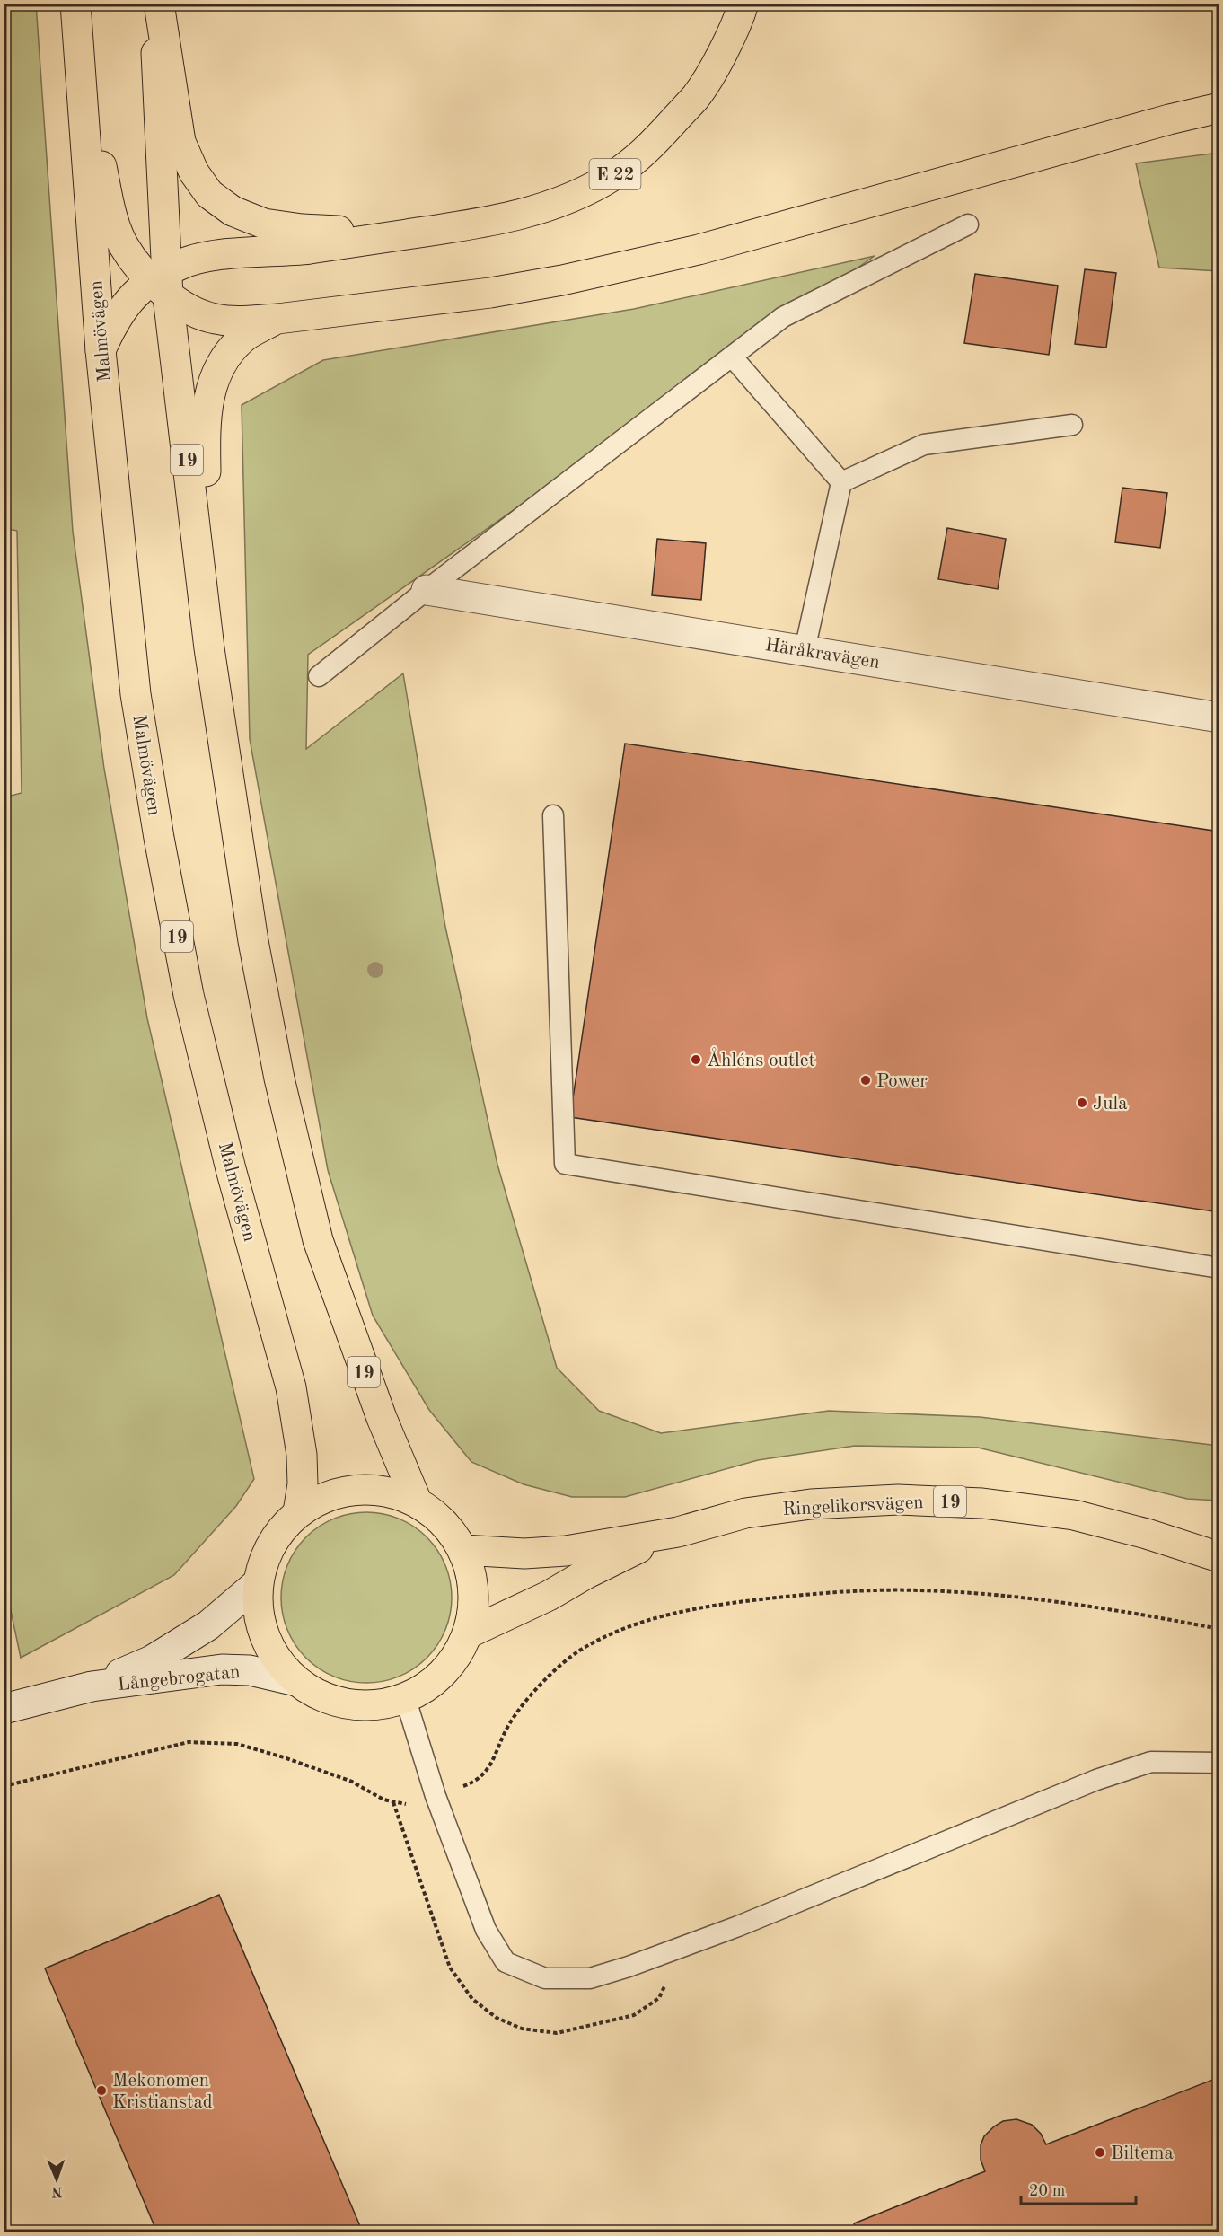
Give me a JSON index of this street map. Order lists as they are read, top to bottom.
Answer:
{
  "streets": {
    "main road": [
      "E 22",
      "Malmövägen",
      "19",
      "Ringelikorsvägen"
    ],
    "street": ["Häråkravägen", "Långebrogatan"]
  },
  "places": [
    "Åhléns outlet",
    "Power",
    "Jula",
    "Mekonomen Kristianstad",
    "Biltema"
  ],
  "scale_bar": "20 m",
  "north": "bottom"
}
